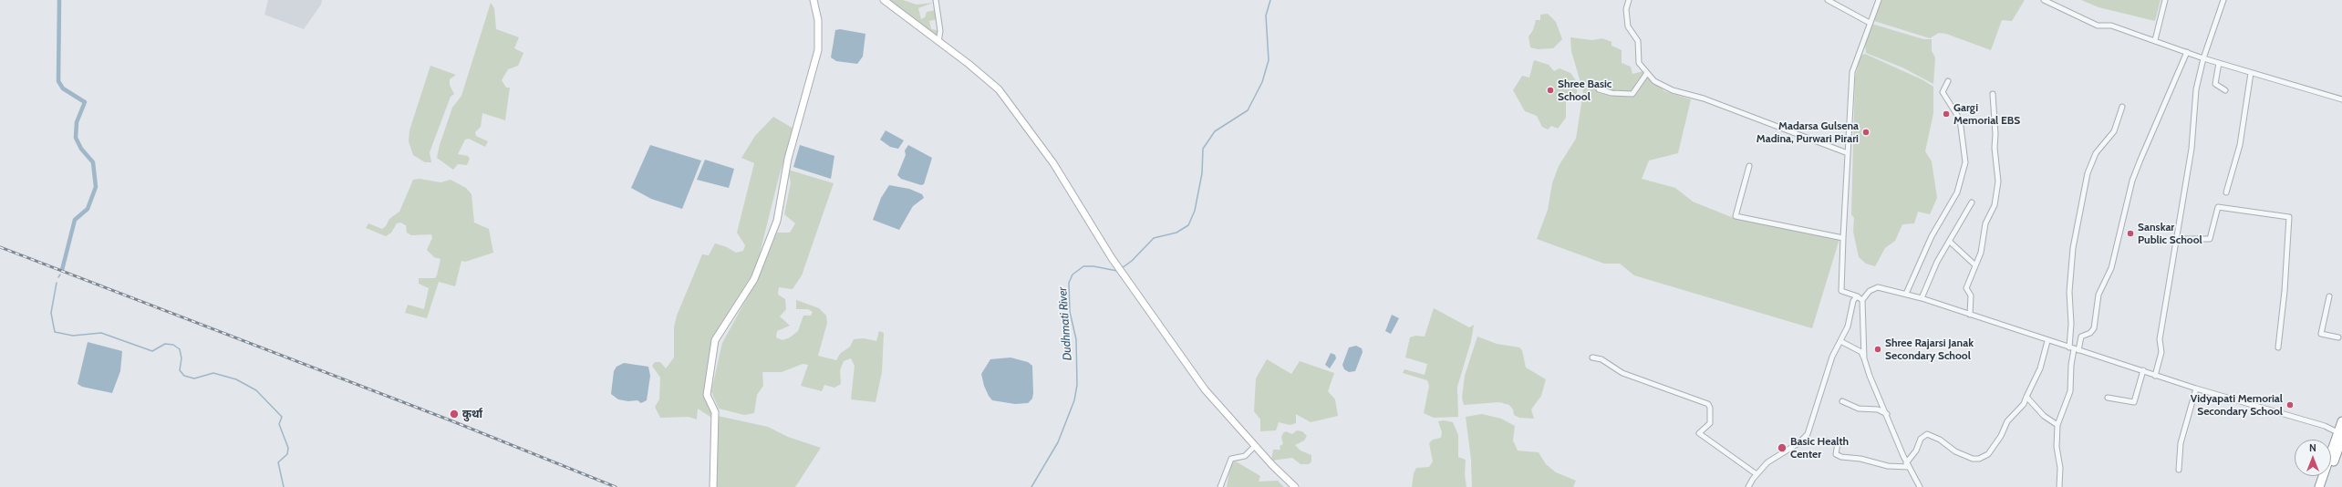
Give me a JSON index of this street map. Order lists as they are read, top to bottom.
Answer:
{
  "water": ["Dudhmati River"],
  "places": [
    "Shree Basic School",
    "Gargi Memorial EBS",
    "Madarsa Gulsena Madina, Purwari Pirari",
    "Sanskar Public School",
    "Shree Rajarsi Janak Secondary School",
    "Vidyapati Memorial Secondary School",
    "कुर्था",
    "Basic Health Center"
  ],
  "north": "top"
}
